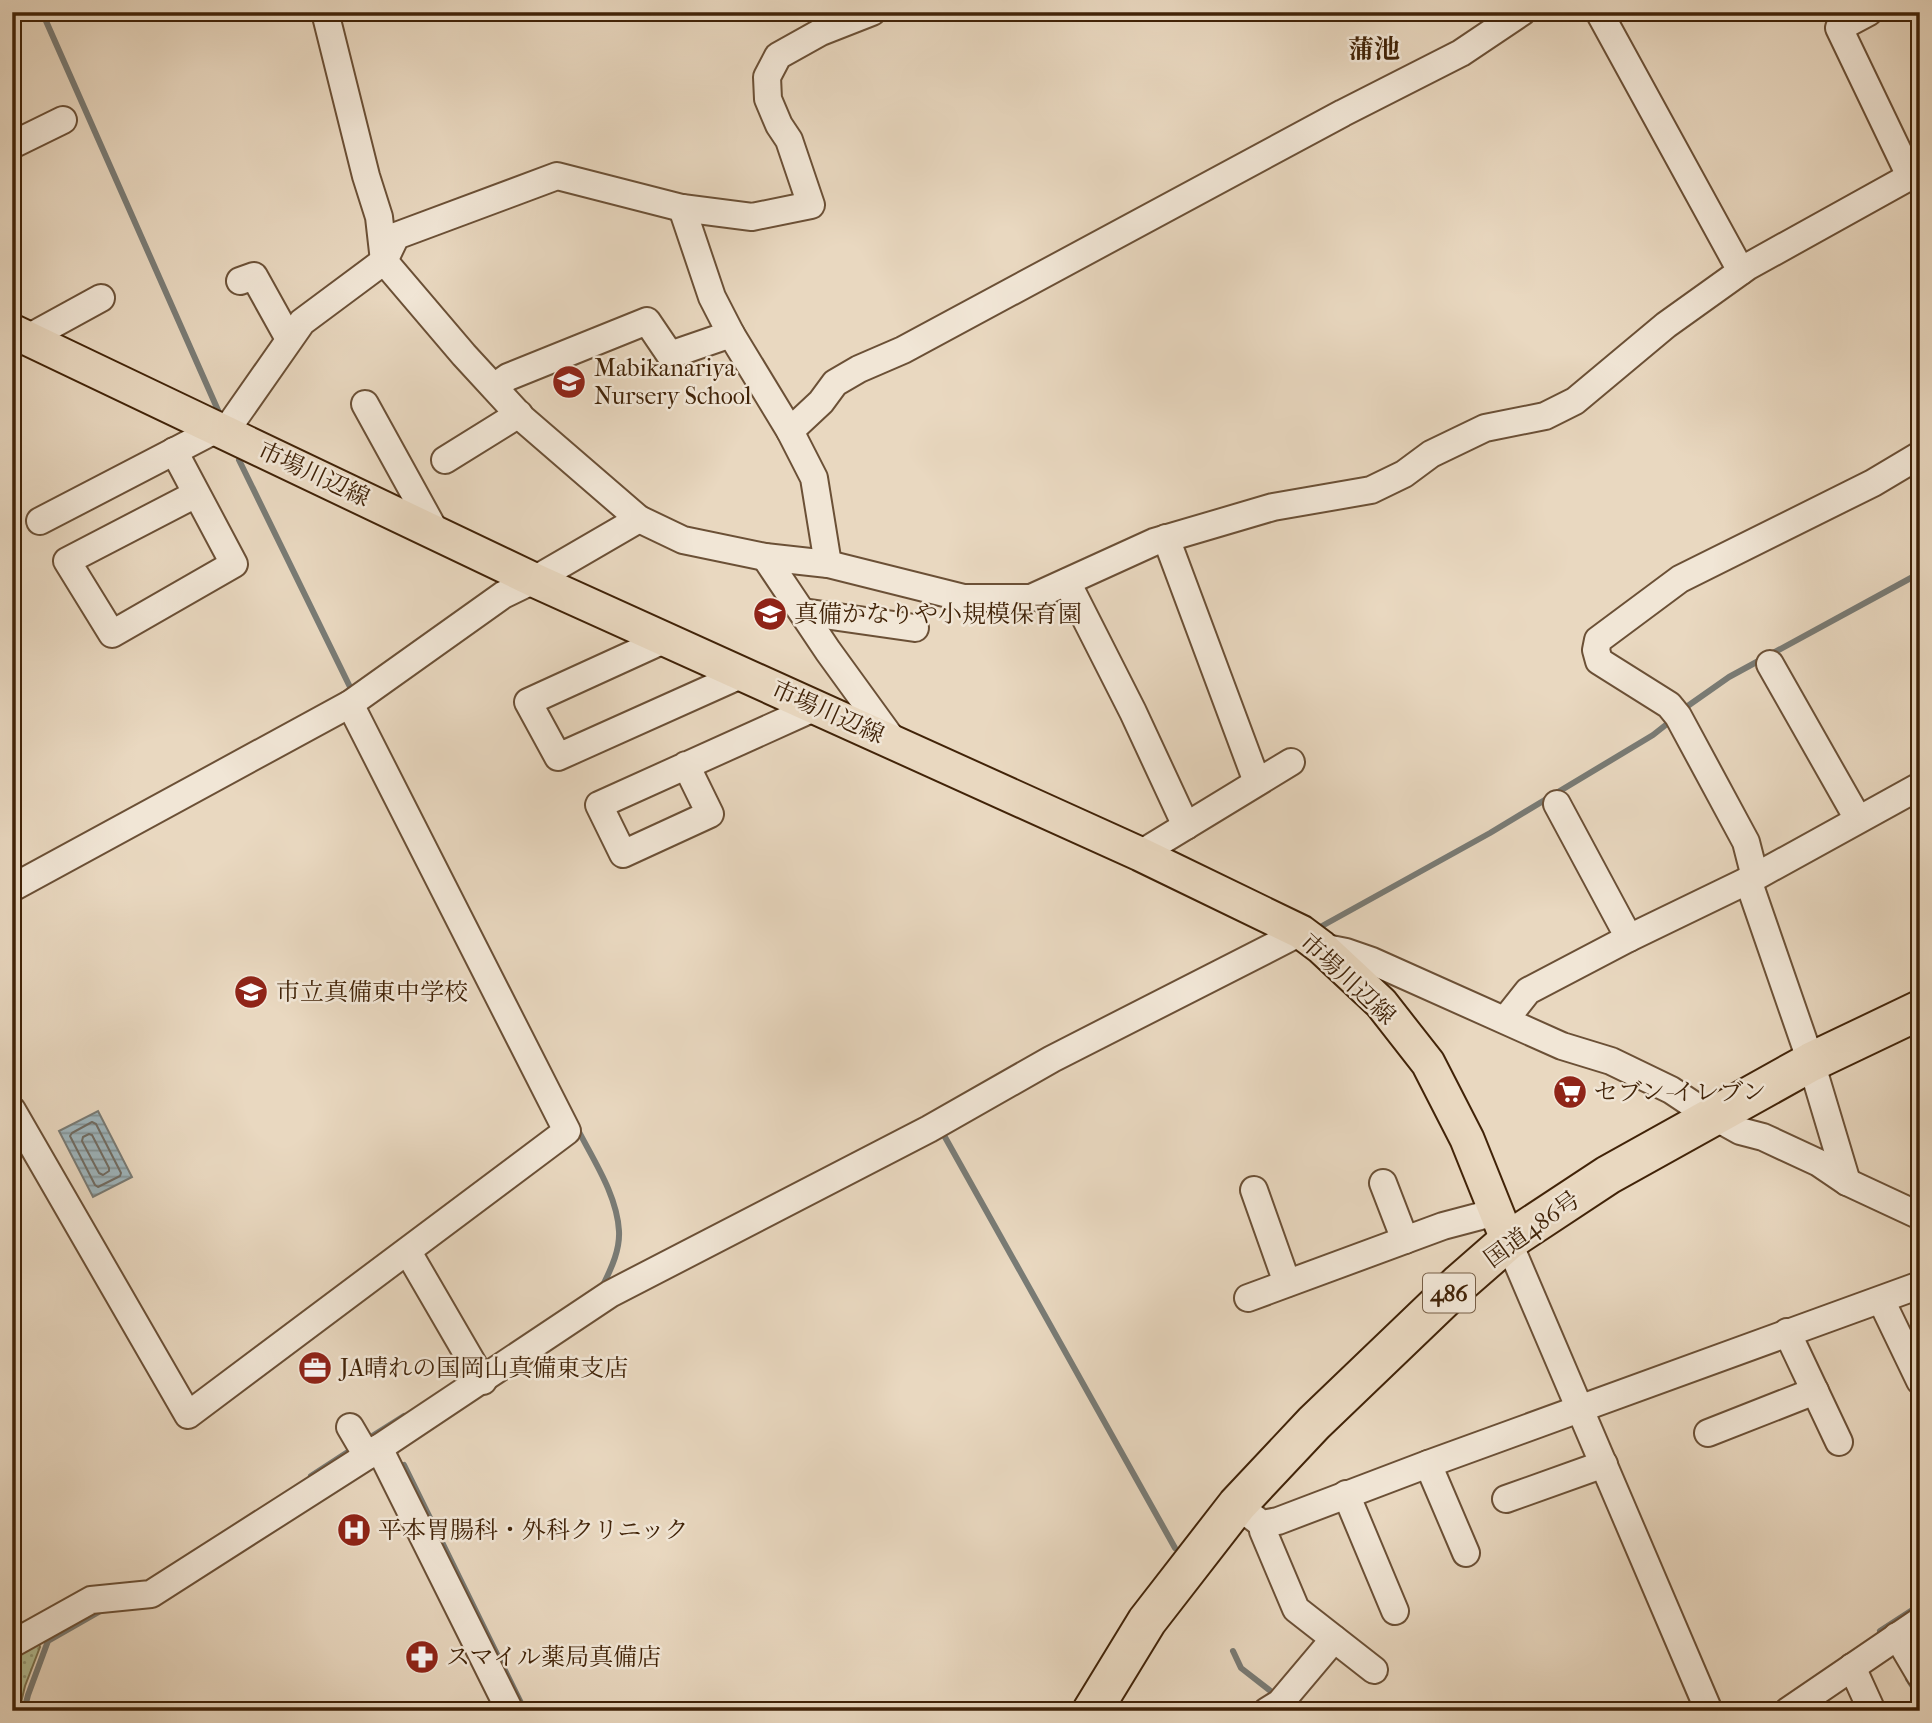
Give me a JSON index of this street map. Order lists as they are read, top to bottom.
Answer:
{
  "streets": {
    "highway": ["国道486号", "486"],
    "main road": ["市場川辺線"]
  },
  "crossings": [
    ["市場川辺線", "国道486号"]
  ],
  "districts": ["蒲池"],
  "places": {
    "school or university": ["Mabikanariya Nursery School", "真備かなりや小規模保育園", "市立真備東中学校"],
    "supermarket": ["セブン-イレブン"],
    "office": ["JA晴れの国岡山真備東支店"],
    "hospital": ["平本胃腸科・外科クリニック"],
    "pharmacy": ["スマイル薬局真備店"]
  }
}
